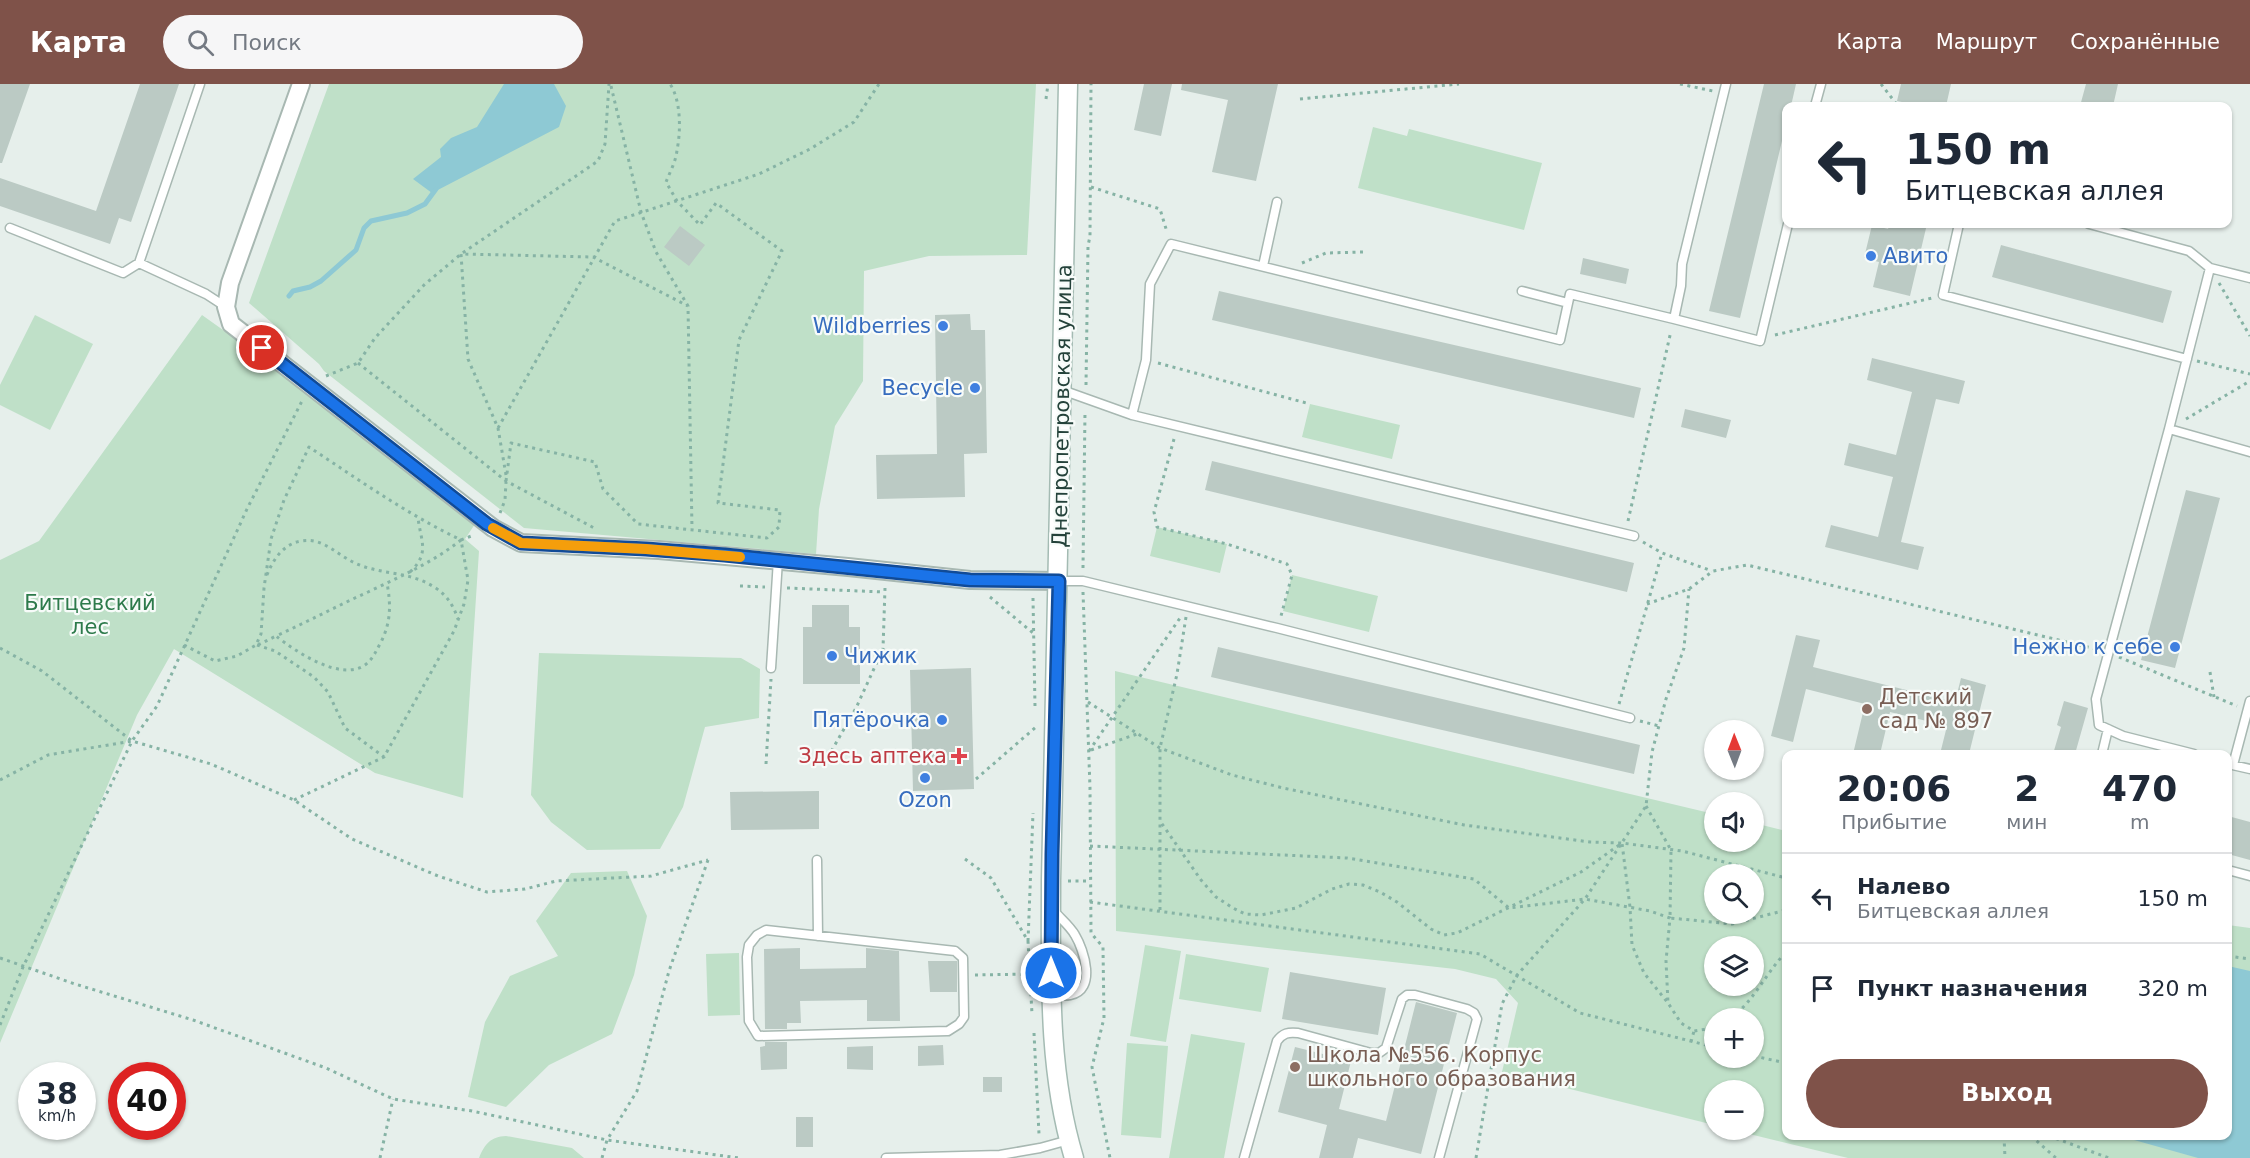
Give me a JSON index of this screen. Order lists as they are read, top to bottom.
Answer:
{
  "streets": {
    "street": ["Днепропетровская улица"]
  },
  "parks": ["Битцевский лес"],
  "places": {
    "other": [
      "Авито",
      "Wildberries",
      "Becycle",
      "Нежно к себе",
      "Чижик",
      "Детский сад № 897",
      "Пятёрочка",
      "Ozon",
      "Школа №556. Корпус школьного образования"
    ],
    "health": ["Здесь аптека"]
  },
  "north": "top",
  "page": {
    "header": "Карта",
    "search": "Поиск",
    "nav": ["Карта", "Маршрут", "Сохранённые"],
    "turn": ["150 m", "Битцевская аллея"],
    "map_buttons": ["+", "−"],
    "eta": [
      "20:06",
      "Прибытие",
      "2",
      "мин",
      "470",
      "m"
    ],
    "list": [
      {
        "name": "Налево",
        "note": "Битцевская аллея",
        "value": "150 m"
      },
      {
        "name": "Пункт назначения",
        "value": "320 m"
      }
    ],
    "buttons": "Выход",
    "speed": "38 km/h",
    "limit": "40"
  }
}
